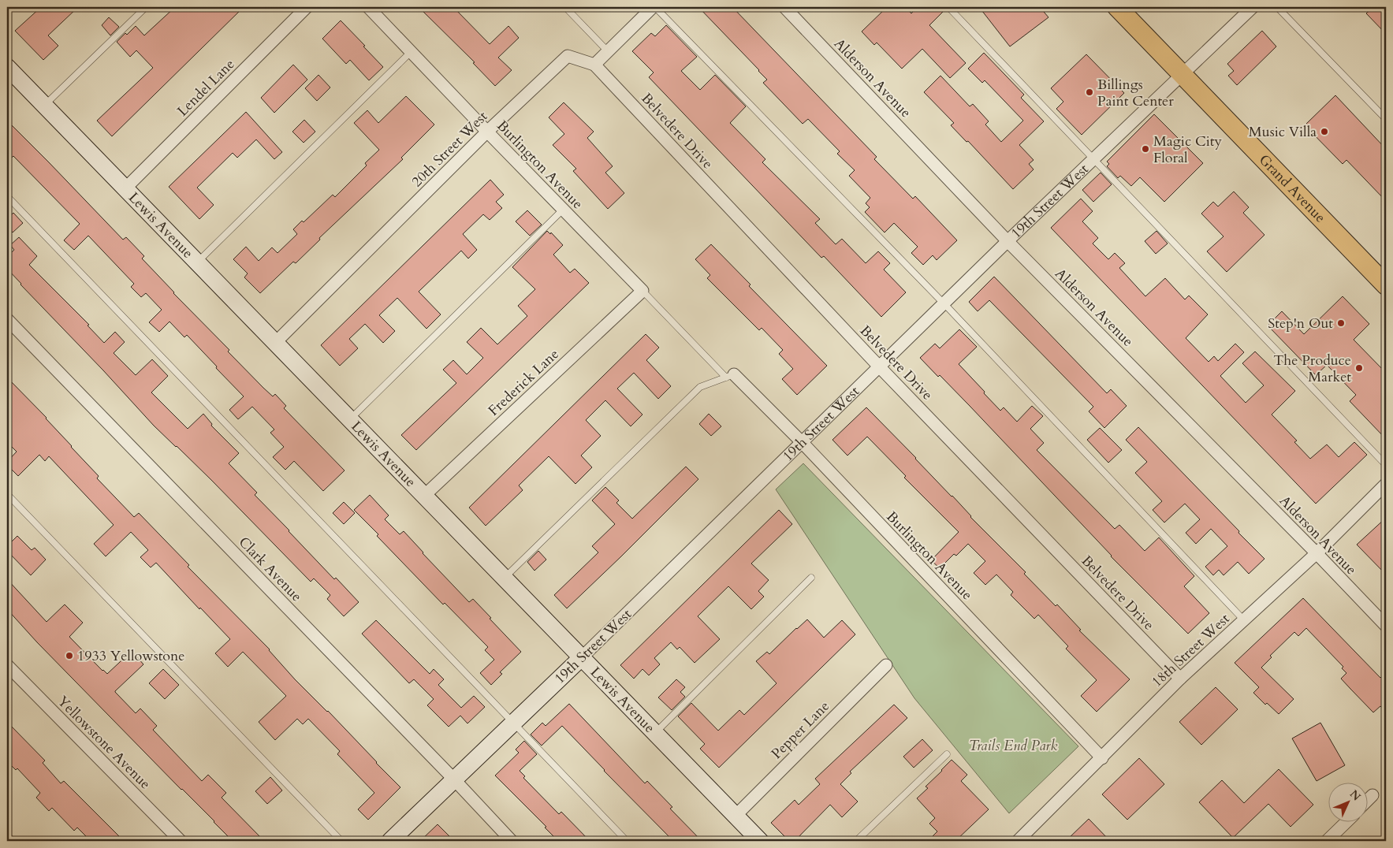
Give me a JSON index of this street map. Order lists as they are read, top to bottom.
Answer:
{
  "streets": {
    "main road": ["Grand Avenue"],
    "street": [
      "Alderson Avenue",
      "Lendel Lane",
      "Belvedere Drive",
      "20th Street West",
      "Burlington Avenue",
      "19th Street West",
      "Lewis Avenue",
      "Frederick Lane",
      "Clark Avenue",
      "18th Street West",
      "Pepper Lane",
      "Yellowstone Avenue"
    ]
  },
  "crossings": [
    ["Alderson Avenue", "19th Street West"],
    ["Alderson Avenue", "18th Street West"],
    ["Lendel Lane", "Lewis Avenue"],
    ["Belvedere Drive", "20th Street West"],
    ["Belvedere Drive", "19th Street West"],
    ["Belvedere Drive", "18th Street West"],
    ["20th Street West", "Burlington Avenue"],
    ["20th Street West", "Lewis Avenue"],
    ["Burlington Avenue", "19th Street West"],
    ["Burlington Avenue", "Frederick Lane"],
    ["Burlington Avenue", "18th Street West"],
    ["Grand Avenue", "19th Street West"],
    ["19th Street West", "Lewis Avenue"],
    ["19th Street West", "Clark Avenue"],
    ["Lewis Avenue", "Frederick Lane"],
    ["Lewis Avenue", "Pepper Lane"]
  ],
  "parks": ["Trails End Park"],
  "places": [
    "Billings Paint Center",
    "Music Villa",
    "Magic City Floral",
    "Step'n Out",
    "The Produce Market",
    "1933 Yellowstone"
  ],
  "north": "top right"
}
